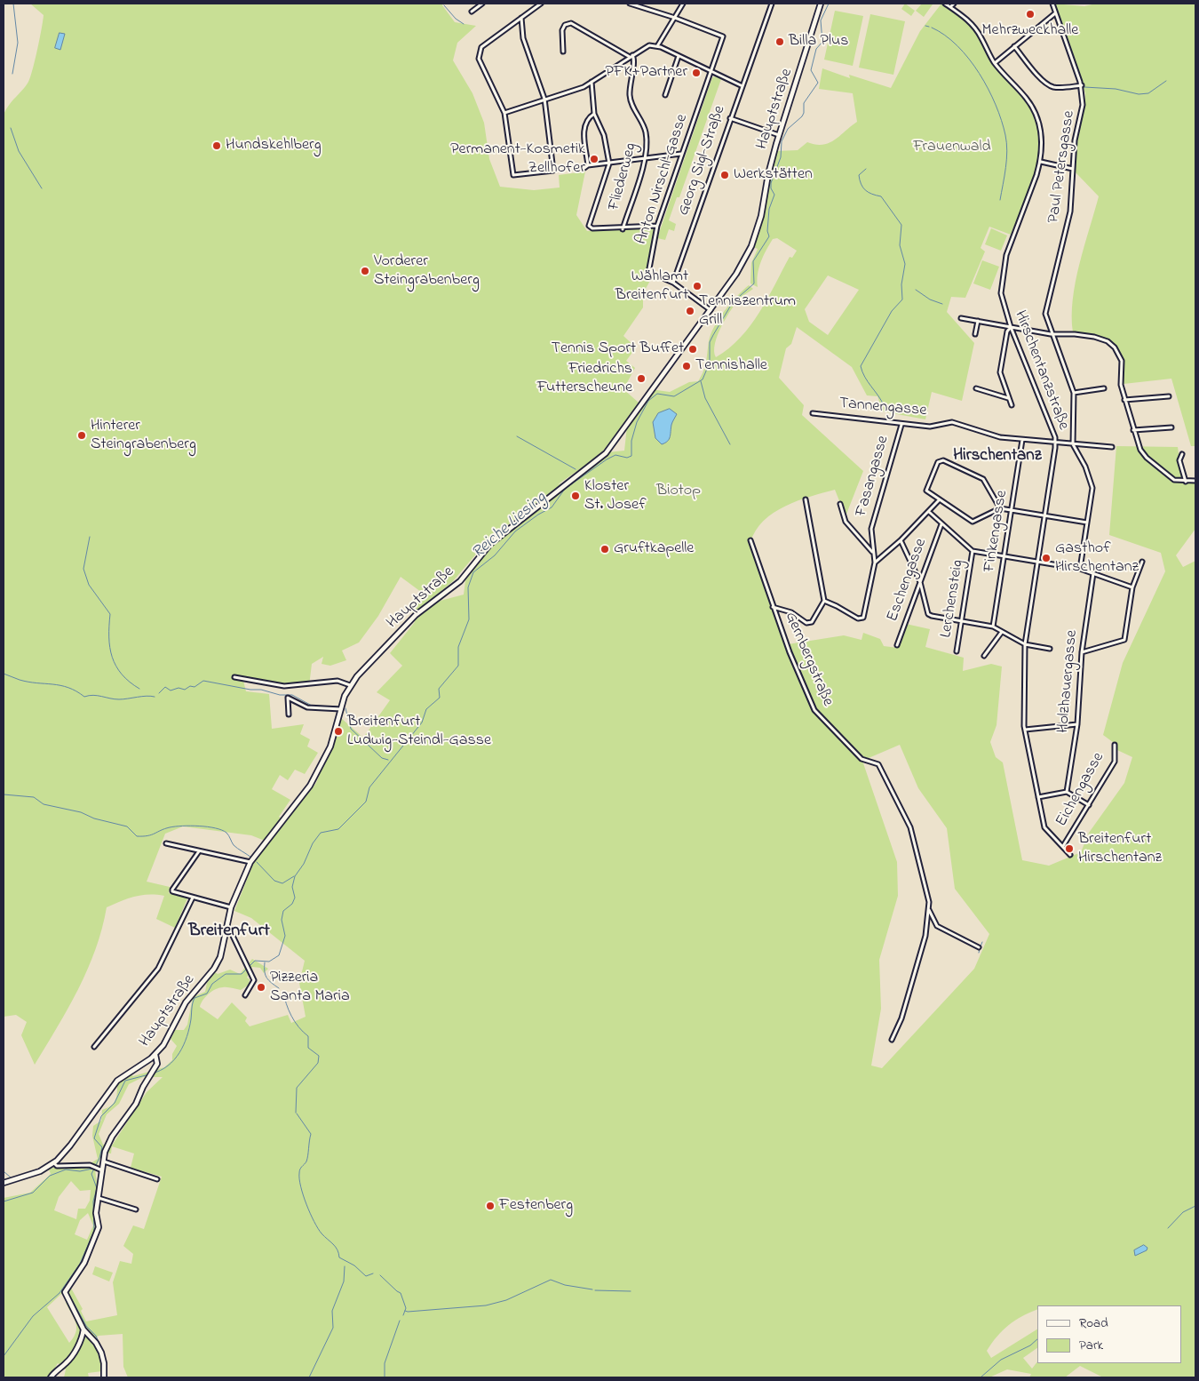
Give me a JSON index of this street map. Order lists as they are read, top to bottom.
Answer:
{
  "streets": {
    "main road": ["Hauptstraße"],
    "street": [
      "Georg Sigl-Straße",
      "Paul Petersgasse",
      "Fliederweg",
      "Anton Nirschl-Gasse",
      "Hirschentanzstraße",
      "Tannengasse",
      "Fasangasse",
      "Finkengasse",
      "Eschengasse",
      "Lerchensteig",
      "Gernbergstraße",
      "Holzhauergasse",
      "Eichengasse"
    ]
  },
  "crossings": [
    ["Georg Sigl-Straße", "Anton Nirschl-Gasse"],
    ["Hirschentanzstraße", "Tannengasse"],
    ["Hirschentanzstraße", "Eichengasse"],
    ["Tannengasse", "Fasangasse"],
    ["Tannengasse", "Finkengasse"]
  ],
  "districts": ["Hirschentanz", "Breitenfurt"],
  "water": ["Reiche Liesing"],
  "parks": ["Frauenwald", "Biotop"],
  "places": [
    "Mehrzweckhalle",
    "Billa Plus",
    "PFK+Partner",
    "Hundskehlberg",
    "Permanent-Kosmetik Zellhofer",
    "Werkstätten",
    "Vorderer Steingrabenberg",
    "Wählamt Breitenfurt",
    "Tenniszentrum Grill",
    "Tennis Sport Buffet",
    "Tennishalle",
    "Friedrichs Futterscheune",
    "Hinterer Steingrabenberg",
    "Kloster St. Josef",
    "Gruftkapelle",
    "Gasthof Hirschentanz",
    "Breitenfurt Ludwig-Steindl-Gasse",
    "Breitenfurt Hirschentanz",
    "Pizzeria Santa Maria",
    "Festenberg"
  ],
  "legend": ["Road", "Park"]
}
